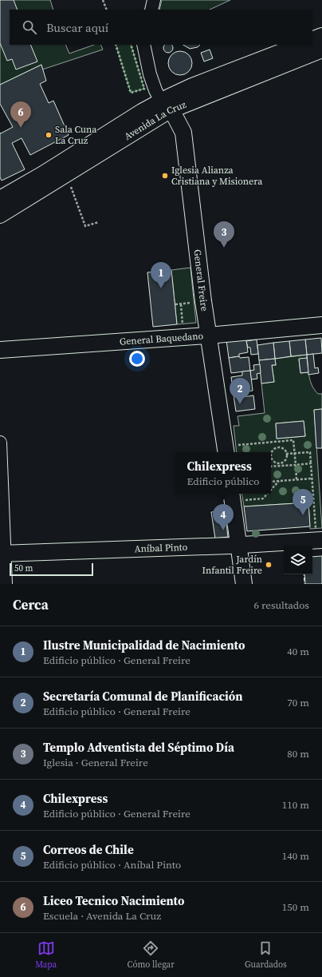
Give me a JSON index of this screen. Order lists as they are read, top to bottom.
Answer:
{
  "streets": {
    "main road": [
      "Avenida La Cruz",
      "General Freire",
      "General Baquedano",
      "Aníbal Pinto"
    ]
  },
  "crossings": [
    ["Avenida La Cruz", "General Freire"],
    ["General Freire", "General Baquedano"]
  ],
  "places": ["Sala Cuna La Cruz", "Iglesia Alianza Cristiana y Misionera", "Jardín Infantil Freire"],
  "scale_bar": "50 m",
  "page": {
    "search": "Buscar aquí",
    "pins": [
      "6",
      "3",
      "1",
      "2",
      "5",
      "4"
    ],
    "popup": ["Chilexpress", "Edificio público"],
    "scale": "50 m",
    "heading": ["Cerca", "6 resultados"],
    "list": [
      {
        "mark": "1",
        "name": "Ilustre Municipalidad de Nacimiento",
        "note": "Edificio público · General Freire",
        "value": "40 m"
      },
      {
        "mark": "2",
        "name": "Secretaría Comunal de Planificación",
        "note": "Edificio público · General Freire",
        "value": "70 m"
      },
      {
        "mark": "3",
        "name": "Templo Adventista del Séptimo Día",
        "note": "Iglesia · General Freire",
        "value": "80 m"
      },
      {
        "mark": "4",
        "name": "Chilexpress",
        "note": "Edificio público · General Freire",
        "value": "110 m"
      },
      {
        "mark": "5",
        "name": "Correos de Chile",
        "note": "Edificio público · Aníbal Pinto",
        "value": "140 m"
      },
      {
        "mark": "6",
        "name": "Liceo Tecnico Nacimiento",
        "note": "Escuela · Avenida La Cruz",
        "value": "150 m"
      }
    ],
    "nav": ["Mapa", "Cómo llegar", "Guardados"]
  }
}
